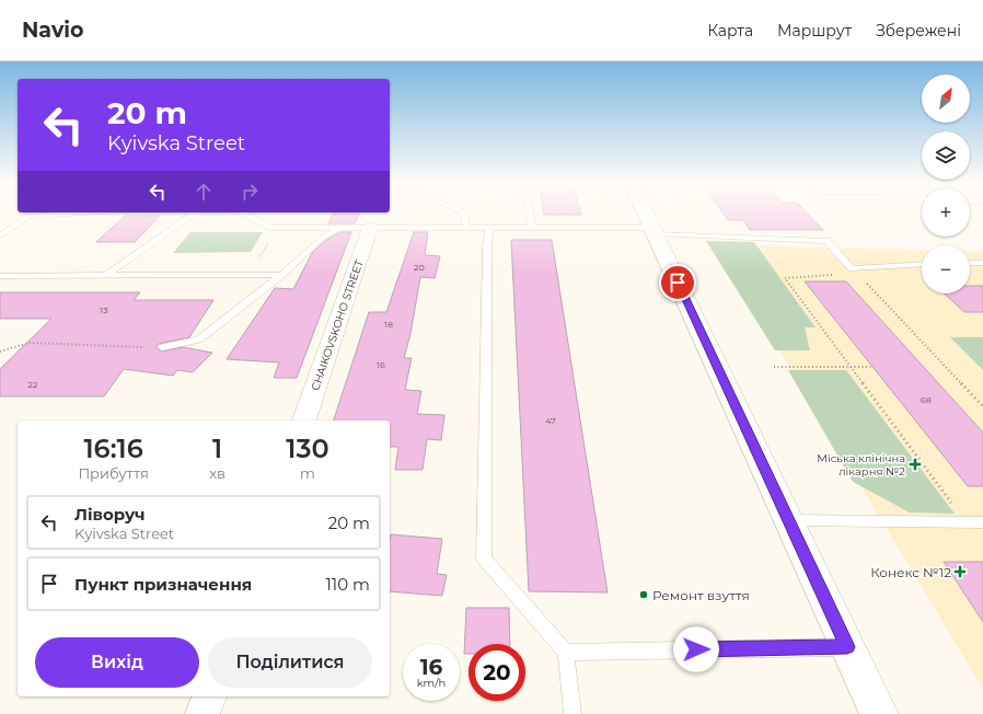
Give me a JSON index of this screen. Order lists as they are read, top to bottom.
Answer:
{
  "streets": {
    "street": ["CHAIKOVSKOHO STREET"]
  },
  "places": {
    "health": ["Міська клінічна лікарня №2", "Конекс №12"],
    "other": ["Ремонт взуття"]
  },
  "house_numbers": [
    "20",
    "13",
    "18",
    "16",
    "22",
    "68",
    "47"
  ],
  "north": "top right",
  "page": {
    "header": "Navio",
    "nav": ["Карта", "Маршрут", "Збережені"],
    "map_buttons": ["+", "−"],
    "turn": ["20 m", "Kyivska Street"],
    "eta": [
      "16:16",
      "Прибуття",
      "1",
      "хв",
      "130",
      "m"
    ],
    "list": [
      {
        "name": "Ліворуч",
        "note": "Kyivska Street",
        "value": "20 m"
      },
      {
        "name": "Пункт призначення",
        "value": "110 m"
      }
    ],
    "buttons": ["Вихід", "Поділитися"],
    "speed": "16 km/h",
    "limit": "20"
  }
}
